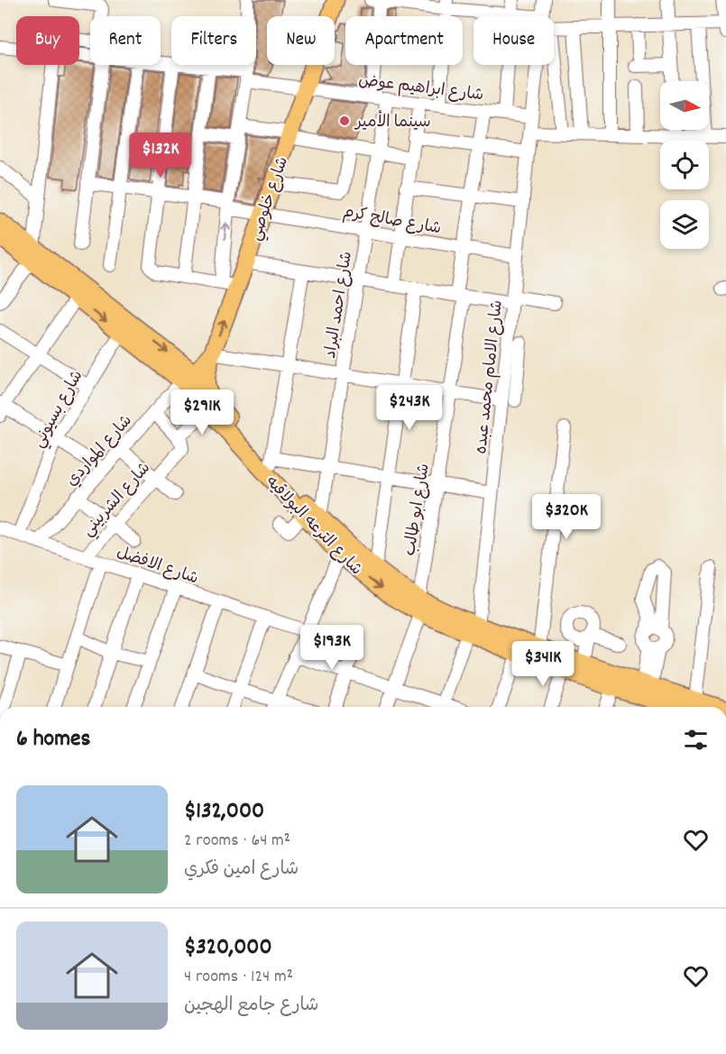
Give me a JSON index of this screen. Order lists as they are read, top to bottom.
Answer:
{
  "streets": {
    "main road": ["شارع خلوصي", "شارع الترعه البولاقيه"],
    "street": [
      "شارع ابراهيم عوض",
      "شارع صالح كرم",
      "شارع احمد البراد",
      "شارع الامام محمد عبده",
      "شارع بسيوني",
      "شارع المواردي",
      "شارع الشربيني",
      "شارع ابو طالب",
      "شارع الافضل"
    ]
  },
  "crossings": [
    ["شارع ابراهيم عوض", "شارع خلوصي"],
    ["شارع ابراهيم عوض", "شارع احمد البراد"],
    ["شارع ابراهيم عوض", "شارع الامام محمد عبده"],
    ["شارع ابراهيم عوض", "شارع ابو طالب"],
    ["شارع خلوصي", "شارع صالح كرم"],
    ["شارع خلوصي", "شارع المواردي"],
    ["شارع خلوصي", "شارع الترعه البولاقيه"],
    ["شارع صالح كرم", "شارع احمد البراد"],
    ["شارع صالح كرم", "شارع الامام محمد عبده"],
    ["شارع صالح كرم", "شارع ابو طالب"],
    ["شارع احمد البراد", "شارع الترعه البولاقيه"],
    ["شارع الامام محمد عبده", "شارع الترعه البولاقيه"],
    ["شارع بسيوني", "شارع الترعه البولاقيه"],
    ["شارع بسيوني", "شارع الافضل"],
    ["شارع المواردي", "شارع الترعه البولاقيه"],
    ["شارع المواردي", "شارع الافضل"],
    ["شارع الشربيني", "شارع الافضل"],
    ["شارع ابو طالب", "شارع الترعه البولاقيه"]
  ],
  "places": ["سينما الأمير"],
  "north": "right",
  "page": {
    "chip": [
      "Buy",
      "Rent",
      "Filters",
      "New",
      "Apartment",
      "House"
    ],
    "price": [
      "$132K",
      "$243K",
      "$291K",
      "$320K",
      "$193K",
      "$341K"
    ],
    "heading": "6 homes",
    "list": [
      {
        "name": "$132,000",
        "note": "2 rooms · 64 m² · شارع امين فكري"
      },
      {
        "name": "$320,000",
        "note": "4 rooms · 124 m² · شارع جامع الهجين"
      }
    ]
  }
}
